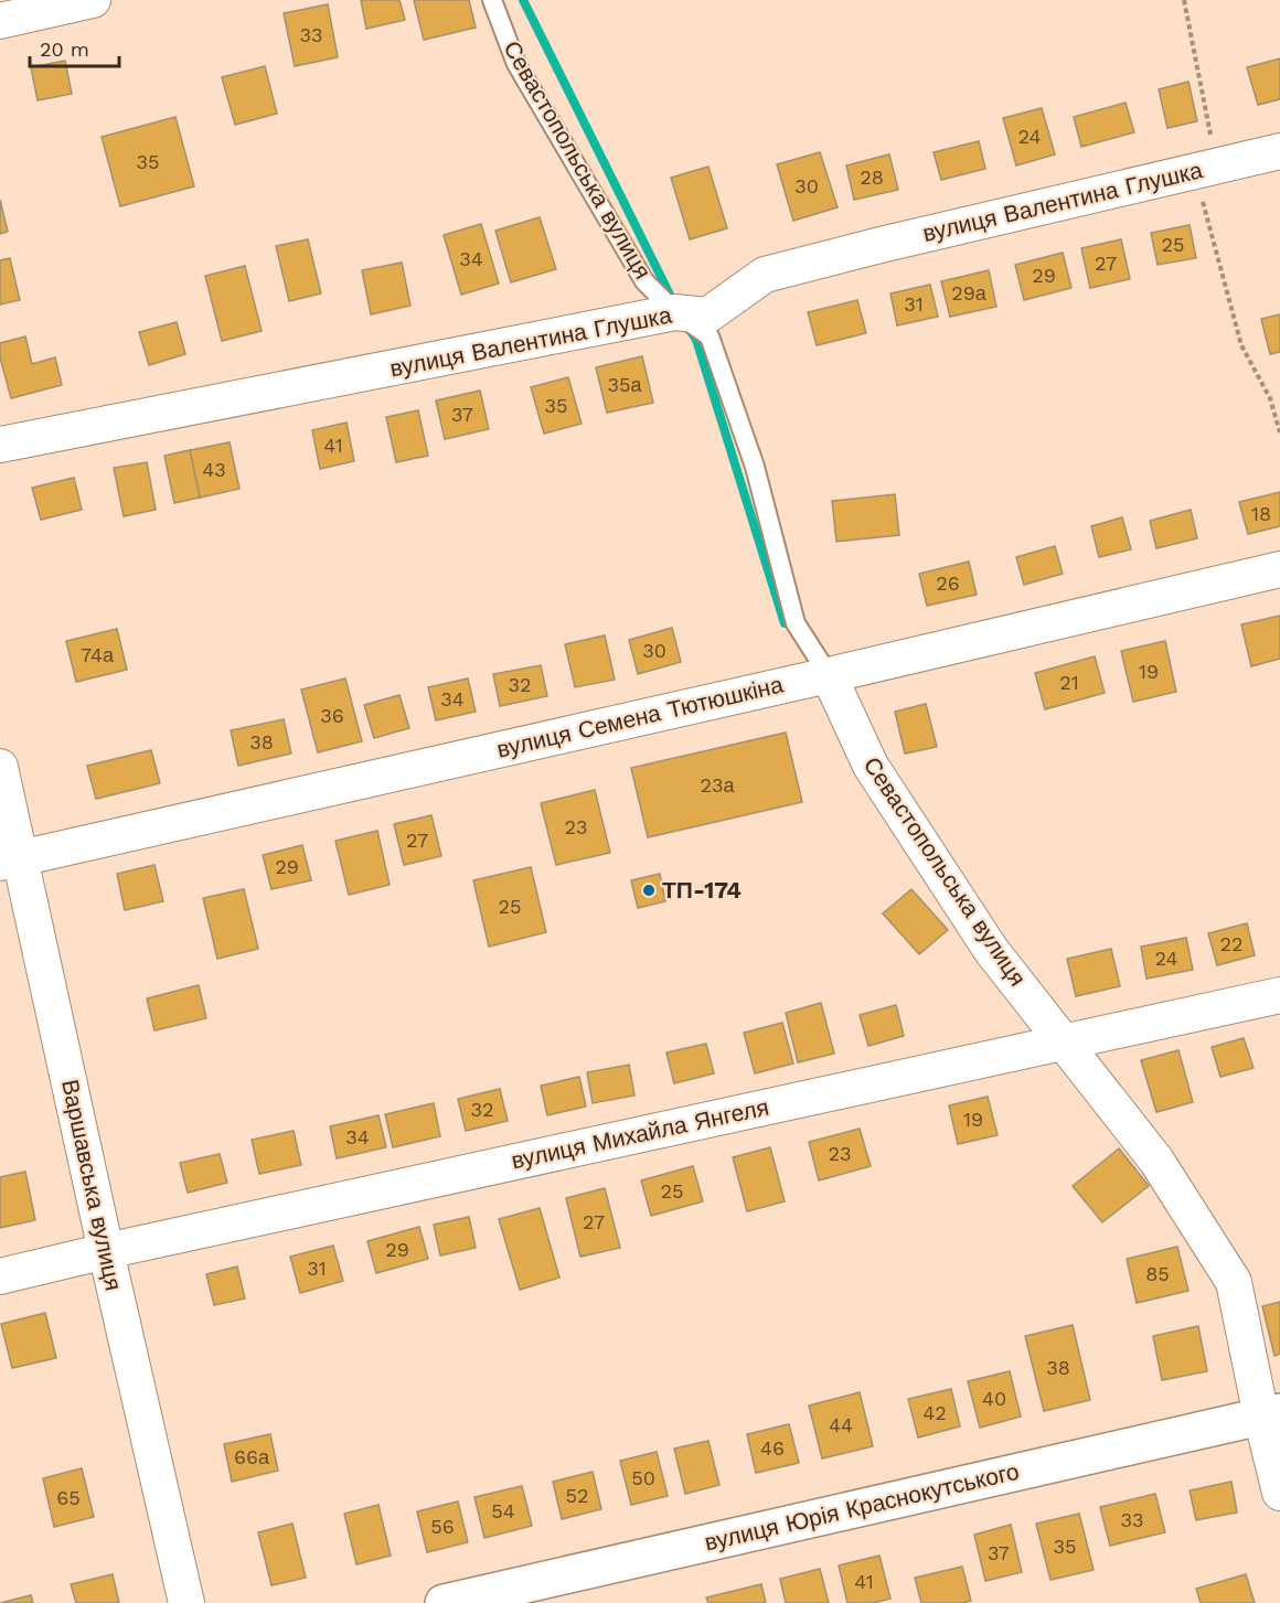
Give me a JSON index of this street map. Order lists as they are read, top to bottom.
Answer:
{
  "streets": {
    "street": [
      "Севастопольська вулиця",
      "вулиця Валентина Глушка",
      "вулиця Семена Тютюшкіна",
      "вулиця Михайла Янгеля",
      "Варшавська вулиця",
      "вулиця Юрія Краснокутського"
    ]
  },
  "crossings": [
    ["Севастопольська вулиця", "вулиця Валентина Глушка"],
    ["Севастопольська вулиця", "вулиця Семена Тютюшкіна"],
    ["Севастопольська вулиця", "вулиця Михайла Янгеля"],
    ["Севастопольська вулиця", "вулиця Юрія Краснокутського"],
    ["вулиця Семена Тютюшкіна", "Варшавська вулиця"],
    ["вулиця Михайла Янгеля", "Варшавська вулиця"]
  ],
  "places": ["ТП-174"],
  "house_numbers": [
    "33",
    "24",
    "35",
    "28",
    "30",
    "25",
    "34",
    "27",
    "29",
    "29а",
    "31",
    "35а",
    "35",
    "37",
    "41",
    "43",
    "18",
    "26",
    "30",
    "74а",
    "19",
    "21",
    "32",
    "34",
    "36",
    "38",
    "23а",
    "23",
    "27",
    "29",
    "25",
    "22",
    "24",
    "32",
    "19",
    "34",
    "23",
    "25",
    "27",
    "29",
    "31",
    "85",
    "38",
    "40",
    "42",
    "44",
    "46",
    "66а",
    "50",
    "52",
    "65",
    "54",
    "33",
    "56",
    "35",
    "37",
    "41"
  ],
  "scale_bar": "20 m"
}
